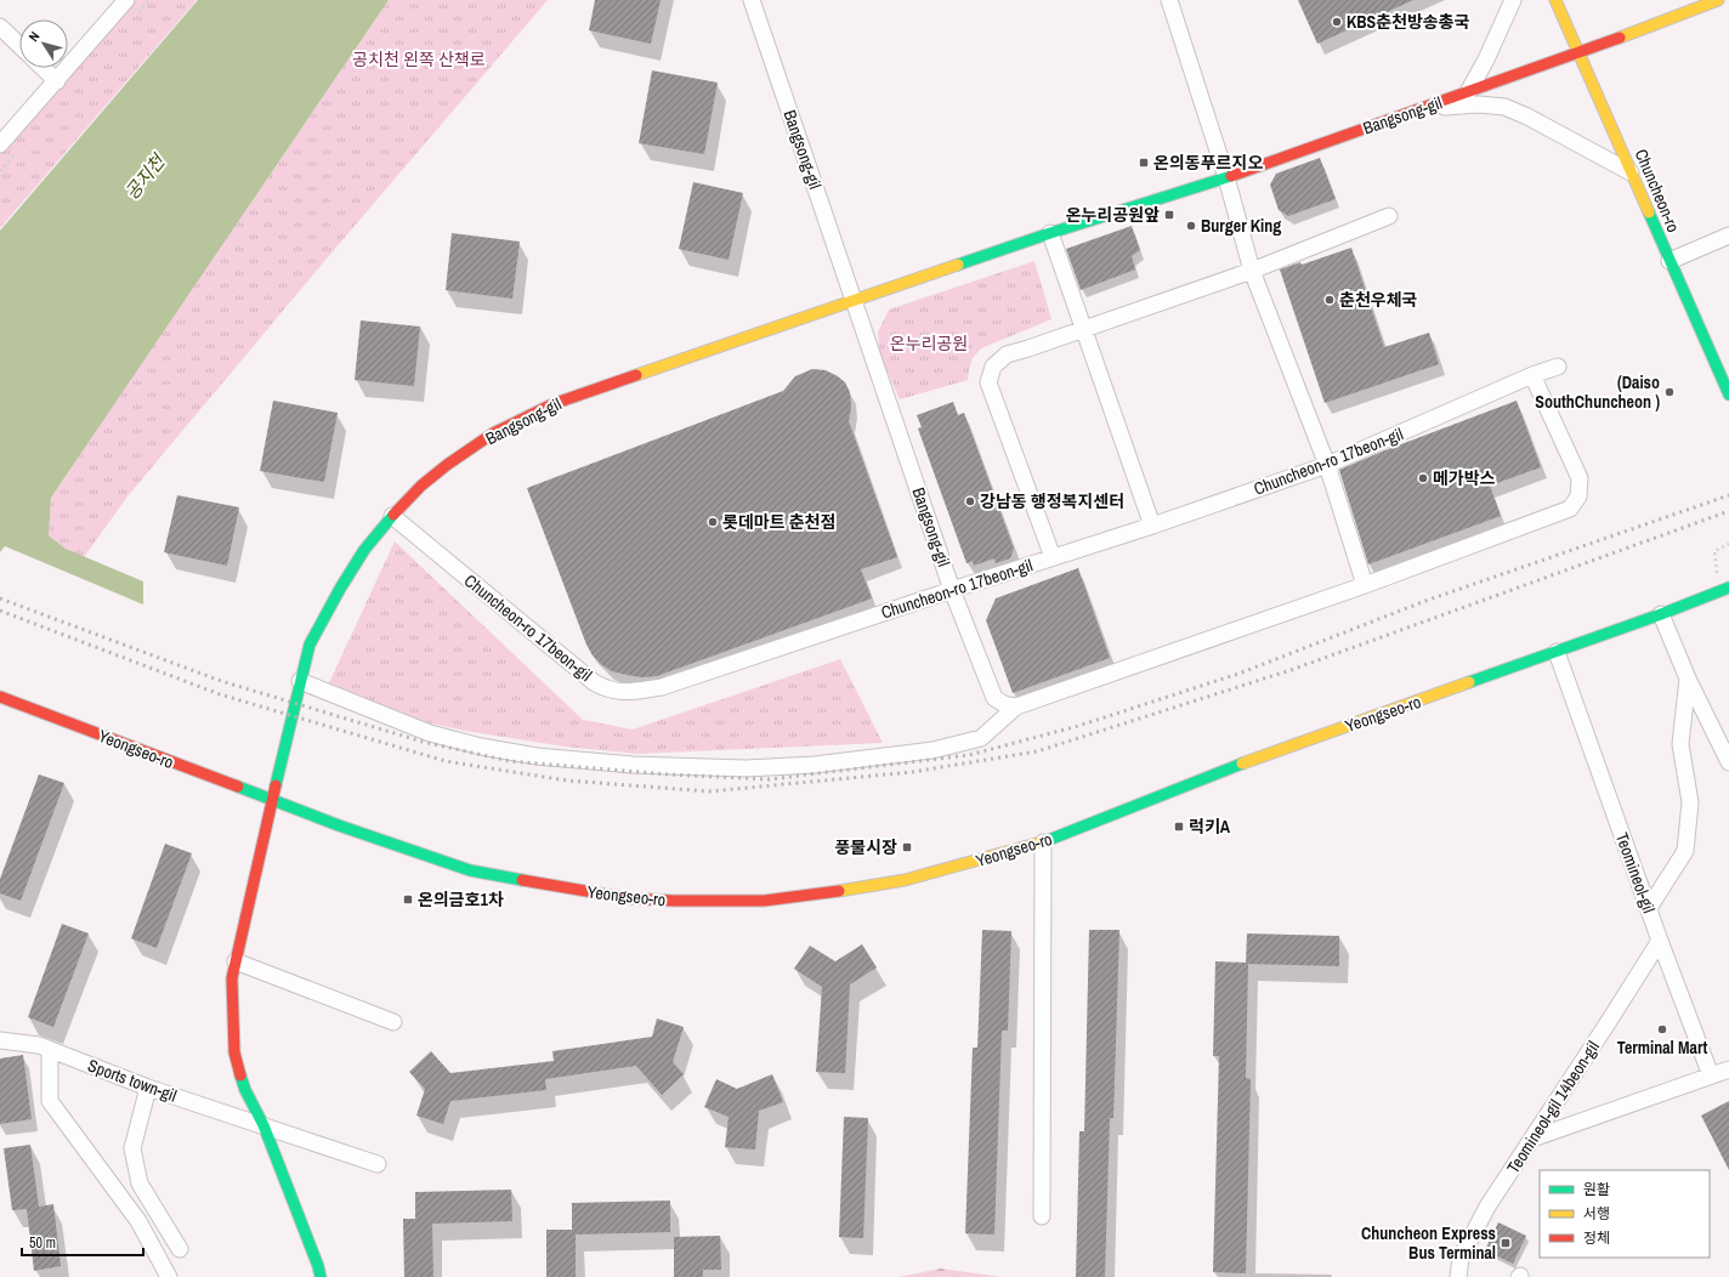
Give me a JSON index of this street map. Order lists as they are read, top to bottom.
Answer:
{
  "streets": {
    "street": [
      "Bangsong-gil",
      "Chuncheon-ro",
      "Chuncheon-ro 17beon-gil",
      "Yeongseo-ro",
      "Teomineol-gil",
      "Sports town-gil",
      "Teomineol-gil 14beon-gil"
    ]
  },
  "crossings": [
    ["Bangsong-gil", "Chuncheon-ro"],
    ["Bangsong-gil", "Chuncheon-ro 17beon-gil"],
    ["Yeongseo-ro", "Teomineol-gil"],
    ["Teomineol-gil", "Teomineol-gil 14beon-gil"]
  ],
  "water": ["공지천"],
  "parks": ["공치천 왼쪽 산책로", "온누리공원"],
  "places": {
    "other": [
      "KBS춘천방송총국",
      "Burger King",
      "춘천우체국",
      "(Daiso SouthChuncheon )",
      "메가박스",
      "강남동 행정복지센터",
      "롯데마트 춘천점",
      "Terminal Mart"
    ],
    "transit": [
      "온의동푸르지오",
      "온누리공원앞",
      "럭키A",
      "풍물시장",
      "온의금호1차",
      "Chuncheon Express Bus Terminal"
    ]
  },
  "legend": ["원활", "서행", "정체"],
  "scale_bar": "50 m",
  "north": "top left"
}
